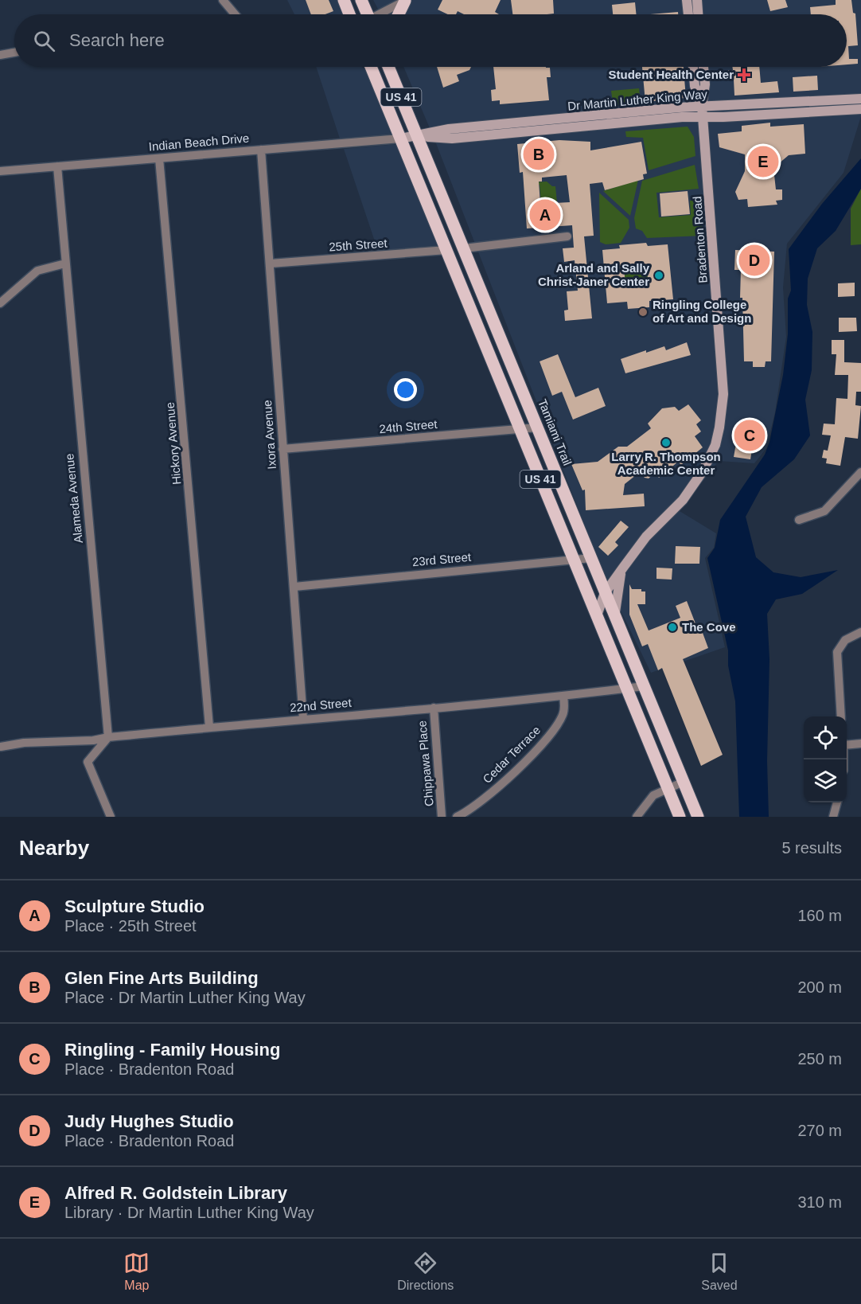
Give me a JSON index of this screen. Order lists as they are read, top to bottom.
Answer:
{
  "streets": {
    "main road": ["US 41", "Tamiami Trail"],
    "street": [
      "Dr Martin Luther King Way",
      "Indian Beach Drive",
      "Bradenton Road",
      "25th Street",
      "24th Street",
      "Ixora Avenue",
      "Hickory Avenue",
      "Alameda Avenue",
      "23rd Street",
      "22nd Street",
      "Cedar Terrace",
      "Chippawa Place"
    ]
  },
  "crossings": [
    ["US 41", "Dr Martin Luther King Way"],
    ["US 41", "Indian Beach Drive"],
    ["US 41", "Bradenton Road"],
    ["US 41", "25th Street"],
    ["US 41", "24th Street"],
    ["US 41", "23rd Street"],
    ["US 41", "22nd Street"],
    ["Dr Martin Luther King Way", "Indian Beach Drive"],
    ["Dr Martin Luther King Way", "Bradenton Road"],
    ["Dr Martin Luther King Way", "Tamiami Trail"],
    ["Indian Beach Drive", "Ixora Avenue"],
    ["Indian Beach Drive", "Hickory Avenue"],
    ["Indian Beach Drive", "Alameda Avenue"],
    ["Bradenton Road", "Tamiami Trail"],
    ["25th Street", "Ixora Avenue"],
    ["24th Street", "Tamiami Trail"],
    ["24th Street", "Ixora Avenue"],
    ["Tamiami Trail", "23rd Street"],
    ["Tamiami Trail", "22nd Street"],
    ["Ixora Avenue", "23rd Street"],
    ["Ixora Avenue", "22nd Street"],
    ["Hickory Avenue", "22nd Street"],
    ["Alameda Avenue", "22nd Street"],
    ["22nd Street", "Cedar Terrace"],
    ["22nd Street", "Chippawa Place"]
  ],
  "places": {
    "health": ["Student Health Center"],
    "other": [
      "Arland and Sally Christ-Janer Center",
      "Ringling College of Art and Design",
      "Larry R. Thompson Academic Center",
      "The Cove"
    ]
  },
  "page": {
    "search": "Search here",
    "pins": [
      "B",
      "E",
      "A",
      "D",
      "C"
    ],
    "heading": ["Nearby", "5 results"],
    "list": [
      {
        "mark": "A",
        "name": "Sculpture Studio",
        "note": "Place · 25th Street",
        "value": "160 m"
      },
      {
        "mark": "B",
        "name": "Glen Fine Arts Building",
        "note": "Place · Dr Martin Luther King Way",
        "value": "200 m"
      },
      {
        "mark": "C",
        "name": "Ringling - Family Housing",
        "note": "Place · Bradenton Road",
        "value": "250 m"
      },
      {
        "mark": "D",
        "name": "Judy Hughes Studio",
        "note": "Place · Bradenton Road",
        "value": "270 m"
      },
      {
        "mark": "E",
        "name": "Alfred R. Goldstein Library",
        "note": "Library · Dr Martin Luther King Way",
        "value": "310 m"
      }
    ],
    "nav": ["Map", "Directions", "Saved"]
  }
}
